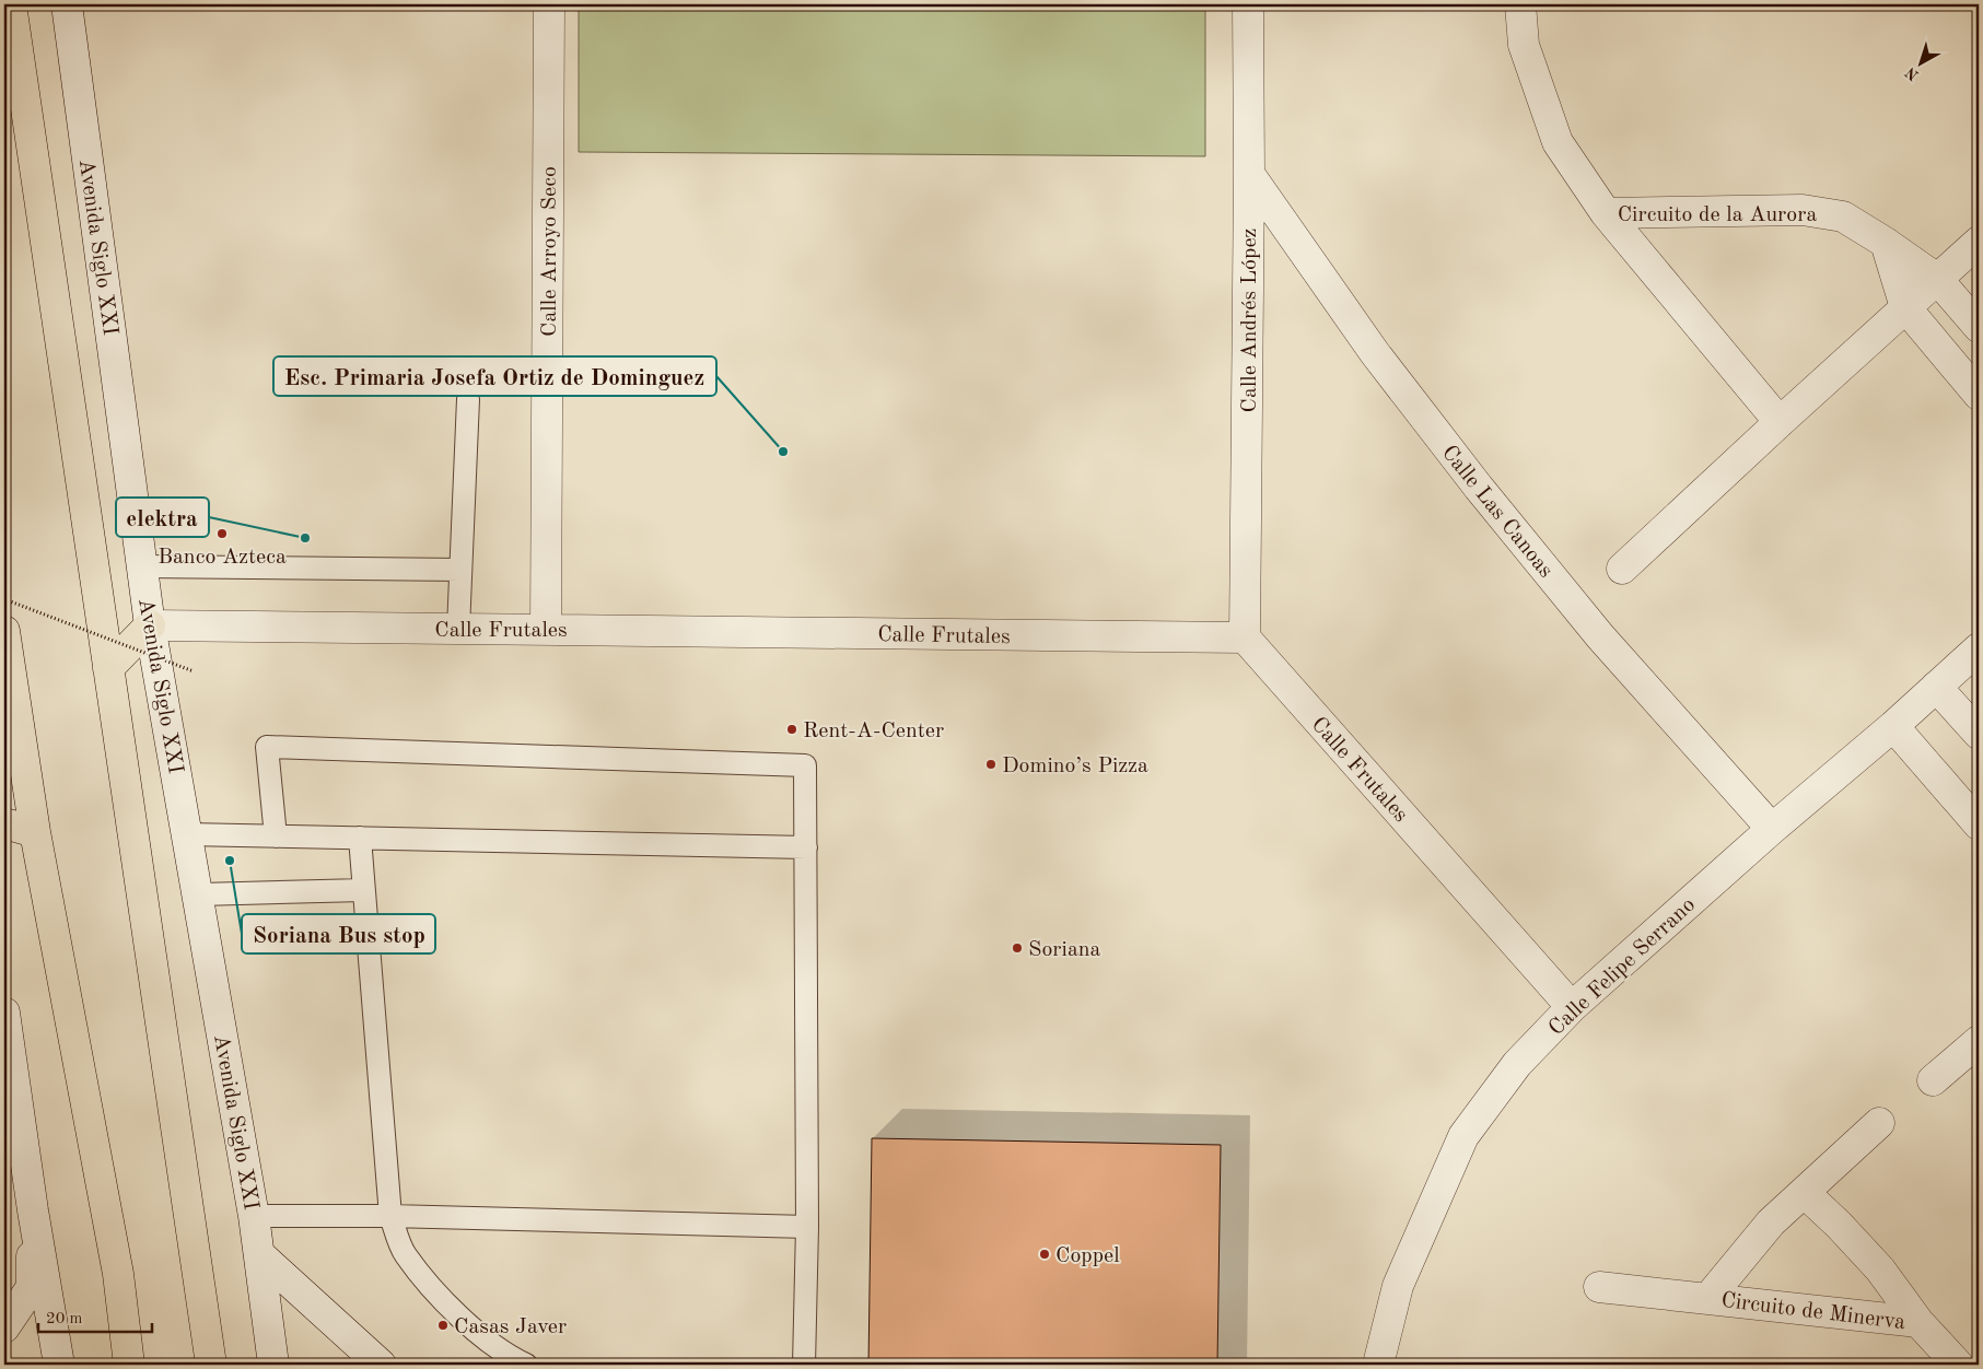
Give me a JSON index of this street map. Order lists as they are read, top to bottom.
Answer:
{
  "streets": {
    "street": [
      "Circuito de la Aurora",
      "Avenida Siglo XXI",
      "Calle Arroyo Seco",
      "Calle Andrés López",
      "Calle Las Canoas",
      "Calle Frutales",
      "Calle Felipe Serrano",
      "Circuito de Minerva"
    ]
  },
  "crossings": [
    ["Avenida Siglo XXI", "Calle Frutales"],
    ["Calle Arroyo Seco", "Calle Frutales"],
    ["Calle Andrés López", "Calle Las Canoas"],
    ["Calle Andrés López", "Calle Frutales"],
    ["Calle Las Canoas", "Calle Felipe Serrano"],
    ["Calle Frutales", "Calle Felipe Serrano"]
  ],
  "places": [
    "Esc. Primaria Josefa Ortiz de Dominguez",
    "Banco Azteca",
    "elektra",
    "Rent-A-Center",
    "Domino’s Pizza",
    "Soriana Bus stop",
    "Soriana",
    "Coppel",
    "Casas Javer"
  ],
  "scale_bar": "20 m",
  "north": "bottom left"
}
